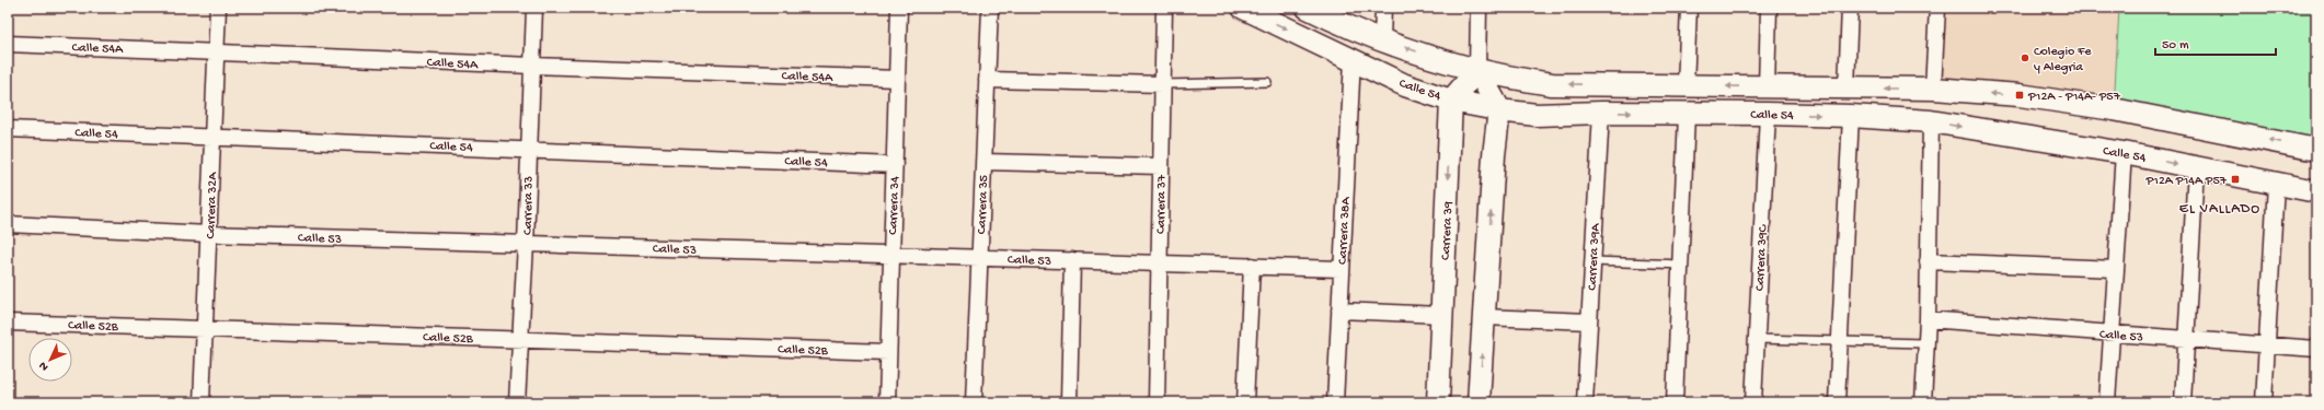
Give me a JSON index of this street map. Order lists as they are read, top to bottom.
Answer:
{
  "streets": {
    "main road": ["Calle 54", "Carrera 39"],
    "street": [
      "Calle 54A",
      "Carrera 35",
      "Carrera 37",
      "Carrera 32A",
      "Carrera 33",
      "Carrera 34",
      "Carrera 38A",
      "Calle 53",
      "Carrera 39A",
      "Carrera 39C",
      "Calle 52B"
    ]
  },
  "crossings": [
    ["Calle 54A", "Carrera 32A"],
    ["Calle 54A", "Carrera 33"],
    ["Calle 54A", "Carrera 34"],
    ["Calle 54", "Carrera 32A"],
    ["Calle 54", "Carrera 33"],
    ["Calle 54", "Carrera 34"],
    ["Calle 54", "Carrera 38A"],
    ["Calle 54", "Carrera 39"],
    ["Calle 54", "Carrera 39A"],
    ["Calle 54", "Carrera 39C"],
    ["Carrera 35", "Calle 53"],
    ["Carrera 37", "Calle 53"],
    ["Carrera 32A", "Calle 53"],
    ["Carrera 32A", "Calle 52B"],
    ["Carrera 33", "Calle 53"],
    ["Carrera 33", "Calle 52B"],
    ["Carrera 34", "Calle 53"],
    ["Carrera 34", "Calle 52B"],
    ["Carrera 38A", "Calle 53"]
  ],
  "districts": ["EL VALLADO"],
  "places": {
    "other": ["Colegio Fe y Alegria"],
    "transit": ["P12A - P14A- P57", "P12A P14A P57"]
  },
  "scale_bar": "50 m",
  "north": "bottom left"
}
